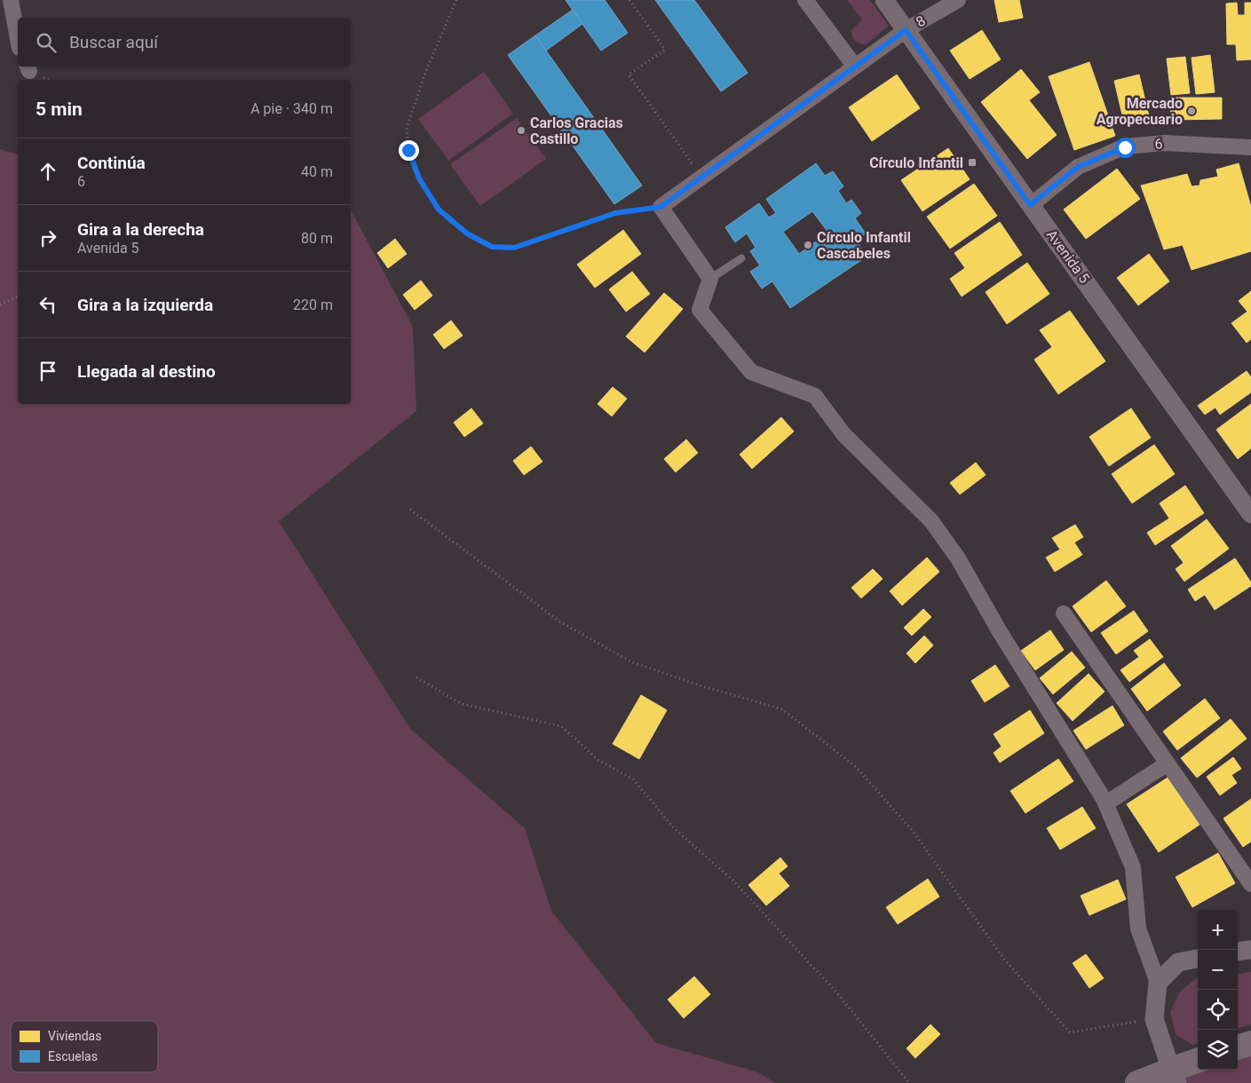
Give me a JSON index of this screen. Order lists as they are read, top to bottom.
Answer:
{
  "streets": {
    "street": ["8", "6", "Avenida 5"]
  },
  "crossings": [
    ["8", "Avenida 5"],
    ["6", "Avenida 5"]
  ],
  "places": {
    "other": ["Mercado Agropecuario", "Carlos Gracias Castillo", "Círculo Infantil Cascabeles"],
    "transit": ["Círculo Infantil"]
  },
  "legend": ["Viviendas", "Escuelas"],
  "page": {
    "search": "Buscar aquí",
    "heading": ["5 min", "A pie · 340 m"],
    "list": [
      ["Continúa", "6", "40 m"],
      ["Gira a la derecha", "Avenida 5", "80 m"],
      ["Gira a la izquierda", "220 m"],
      "Llegada al destino"
    ],
    "map_buttons": ["+", "−"]
  }
}
